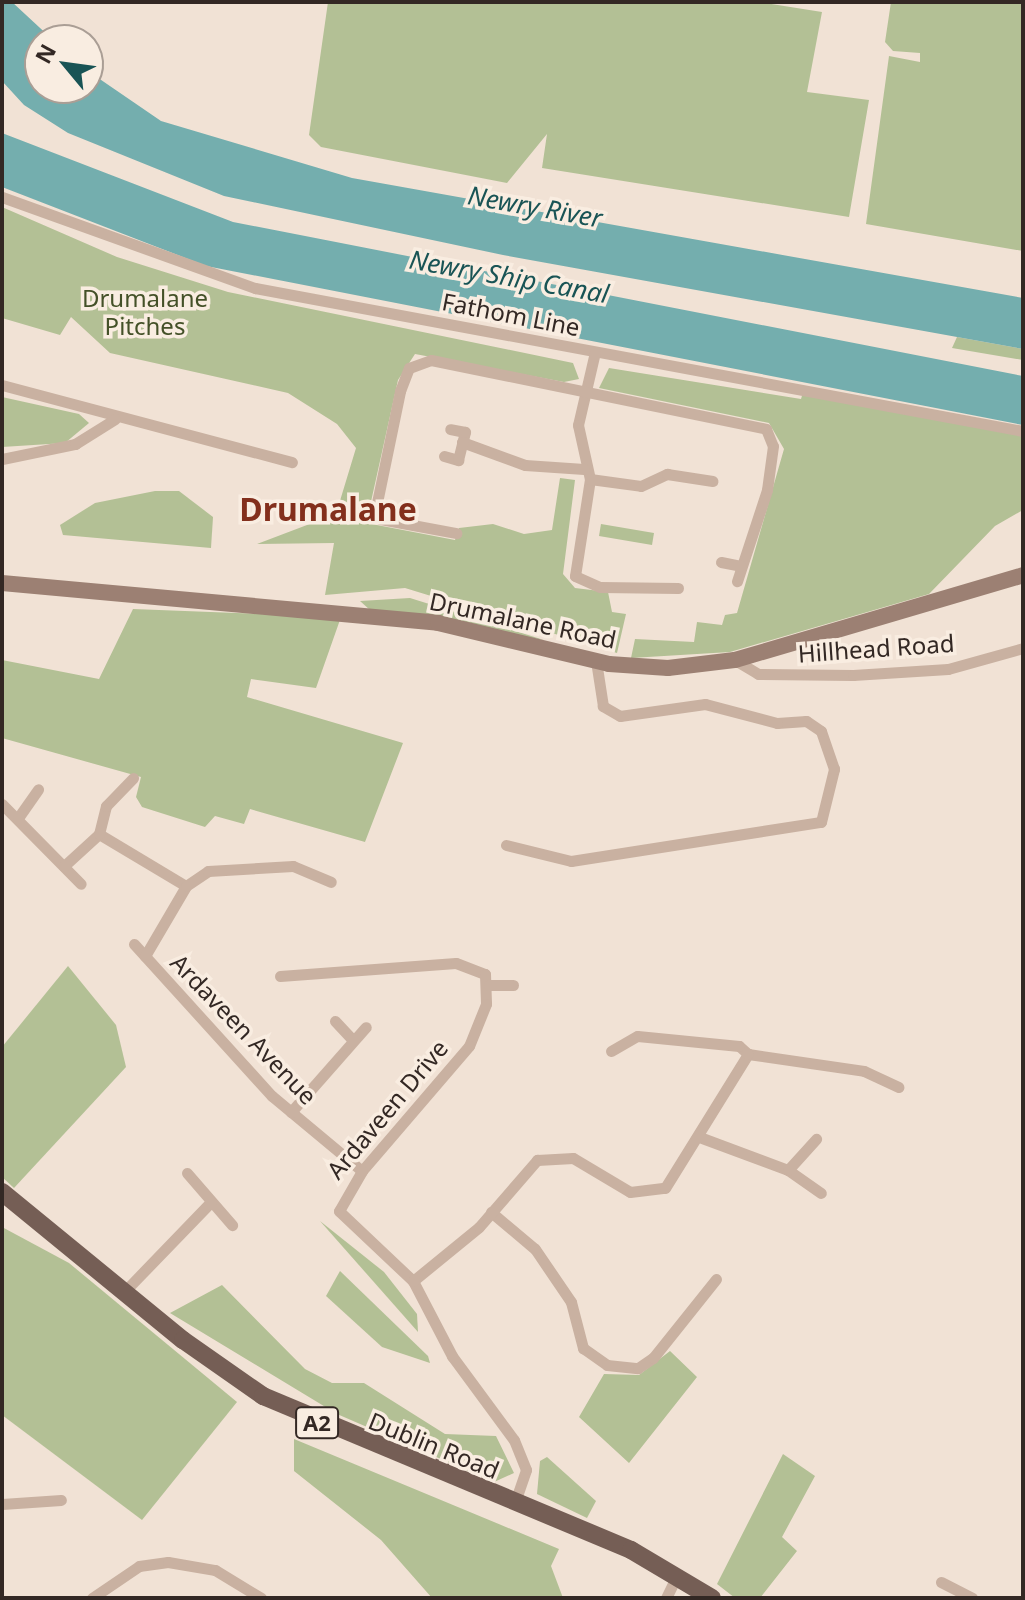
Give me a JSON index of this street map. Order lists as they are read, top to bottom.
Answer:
{
  "streets": {
    "main road": ["Drumalane Road", "A2", "Dublin Road"],
    "street": [
      "Fathom Line",
      "Hillhead Road",
      "Ardaveen Avenue",
      "Ardaveen Drive"
    ]
  },
  "crossings": [
    ["Drumalane Road", "Hillhead Road"],
    ["Ardaveen Avenue", "Ardaveen Drive"]
  ],
  "districts": ["Drumalane"],
  "water": ["Newry River", "Newry Ship Canal"],
  "parks": ["Drumalane Pitches"],
  "north": "top left"
}
